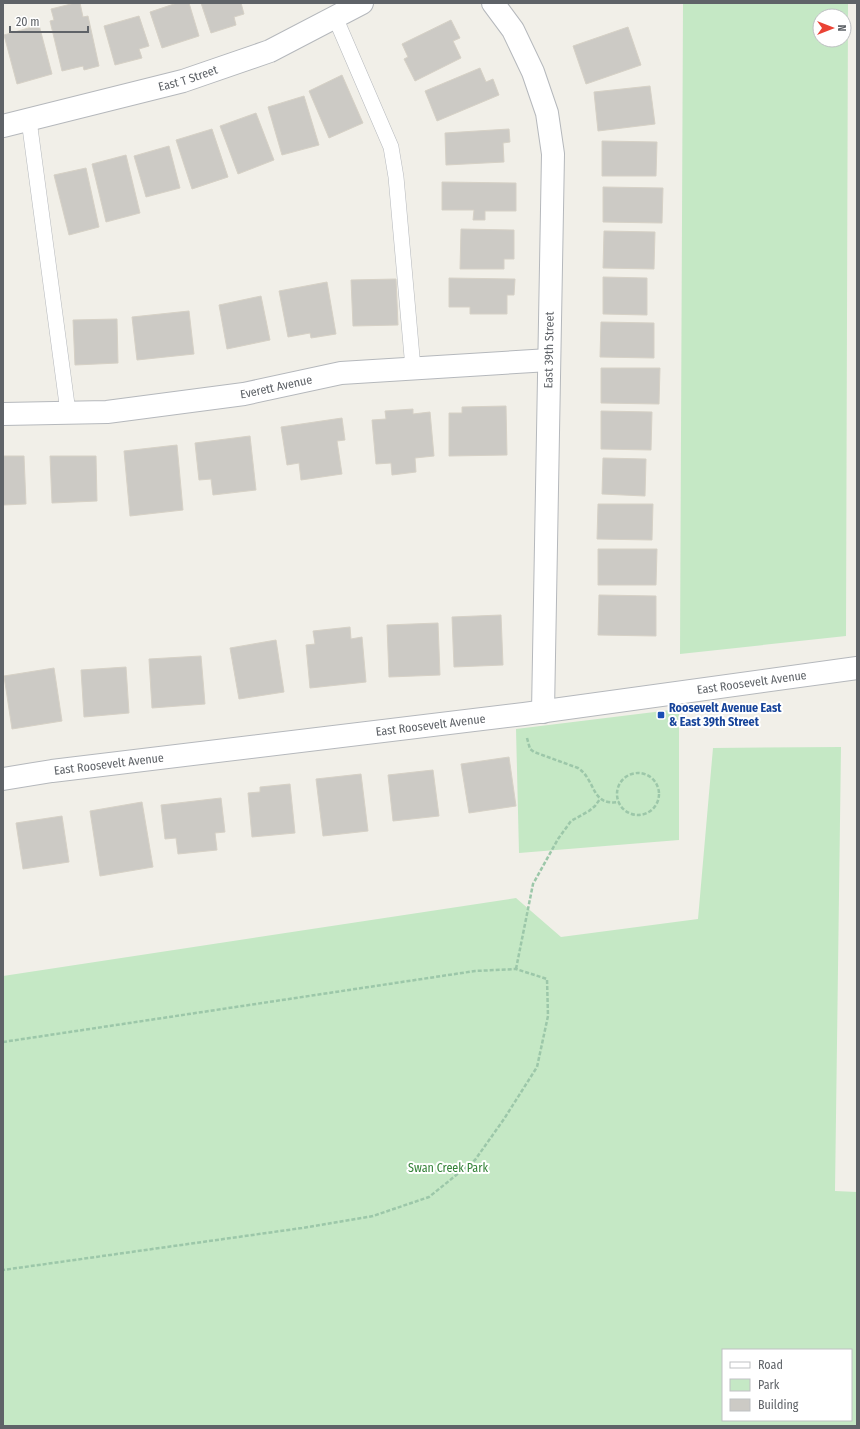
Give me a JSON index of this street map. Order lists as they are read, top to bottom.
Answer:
{
  "streets": {
    "street": [
      "East T Street",
      "East 39th Street",
      "Everett Avenue",
      "East Roosevelt Avenue"
    ]
  },
  "crossings": [
    ["East 39th Street", "Everett Avenue"],
    ["East 39th Street", "East Roosevelt Avenue"]
  ],
  "parks": ["Swan Creek Park"],
  "places": {
    "transit": ["Roosevelt Avenue East & East 39th Street"]
  },
  "legend": ["Road", "Park", "Building"],
  "scale_bar": "20 m",
  "north": "right"
}
